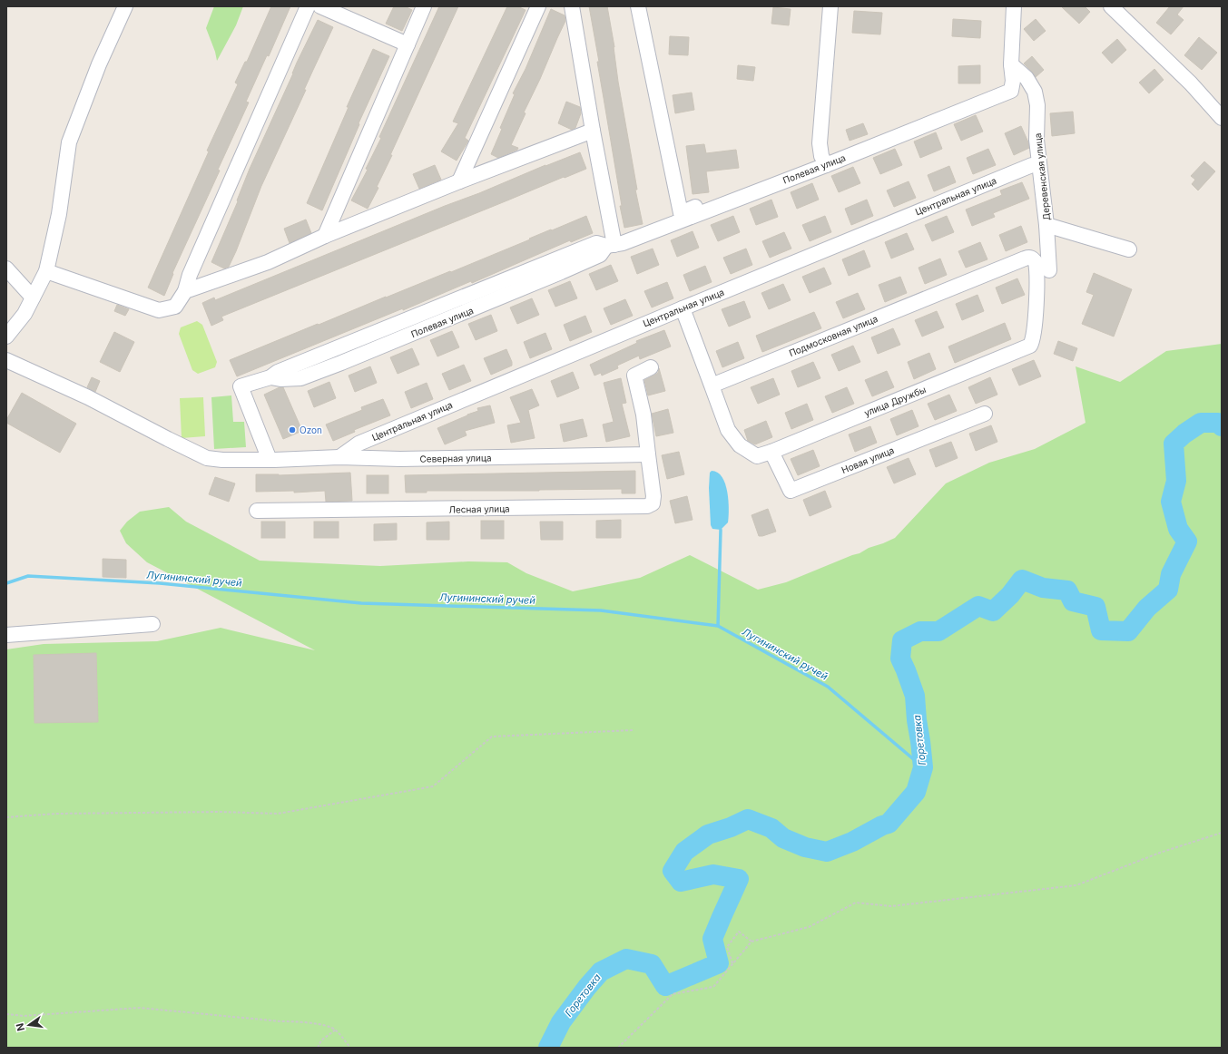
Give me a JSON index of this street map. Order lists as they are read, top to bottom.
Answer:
{
  "streets": {
    "street": [
      "Полевая улица",
      "Деревенская улица",
      "Центральная улица",
      "Подмосковная улица",
      "улица Дружбы",
      "Северная улица",
      "Новая улица",
      "Лесная улица"
    ]
  },
  "crossings": [
    ["Полевая улица", "Северная улица"],
    ["Центральная улица", "Северная улица"],
    ["Подмосковная улица", "улица Дружбы"],
    ["улица Дружбы", "Новая улица"],
    ["Северная улица", "Лесная улица"]
  ],
  "water": ["Лугининский ручей", "Горетовка"],
  "places": ["Ozon"],
  "north": "left"
}
